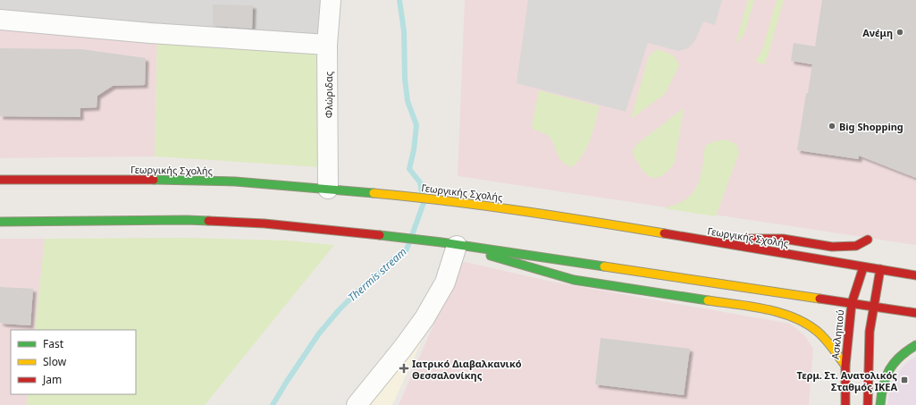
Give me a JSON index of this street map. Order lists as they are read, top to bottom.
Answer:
{
  "streets": {
    "main road": ["Γεωργικής Σχολής", "Ασκληπιού"],
    "street": ["Φλώριδας"]
  },
  "crossings": [
    ["Φλώριδας", "Γεωργικής Σχολής"],
    ["Γεωργικής Σχολής", "Ασκληπιού"]
  ],
  "water": ["Thermis stream"],
  "places": {
    "other": ["Ανέμη", "Big Shopping"],
    "health": ["Ιατρικό Διαβαλκανικό Θεσσαλονίκης"],
    "transit": ["Τερμ. Στ. Ανατολικός Σταθμός ΙΚΕΑ"]
  },
  "legend": ["Fast", "Slow", "Jam"]
}
